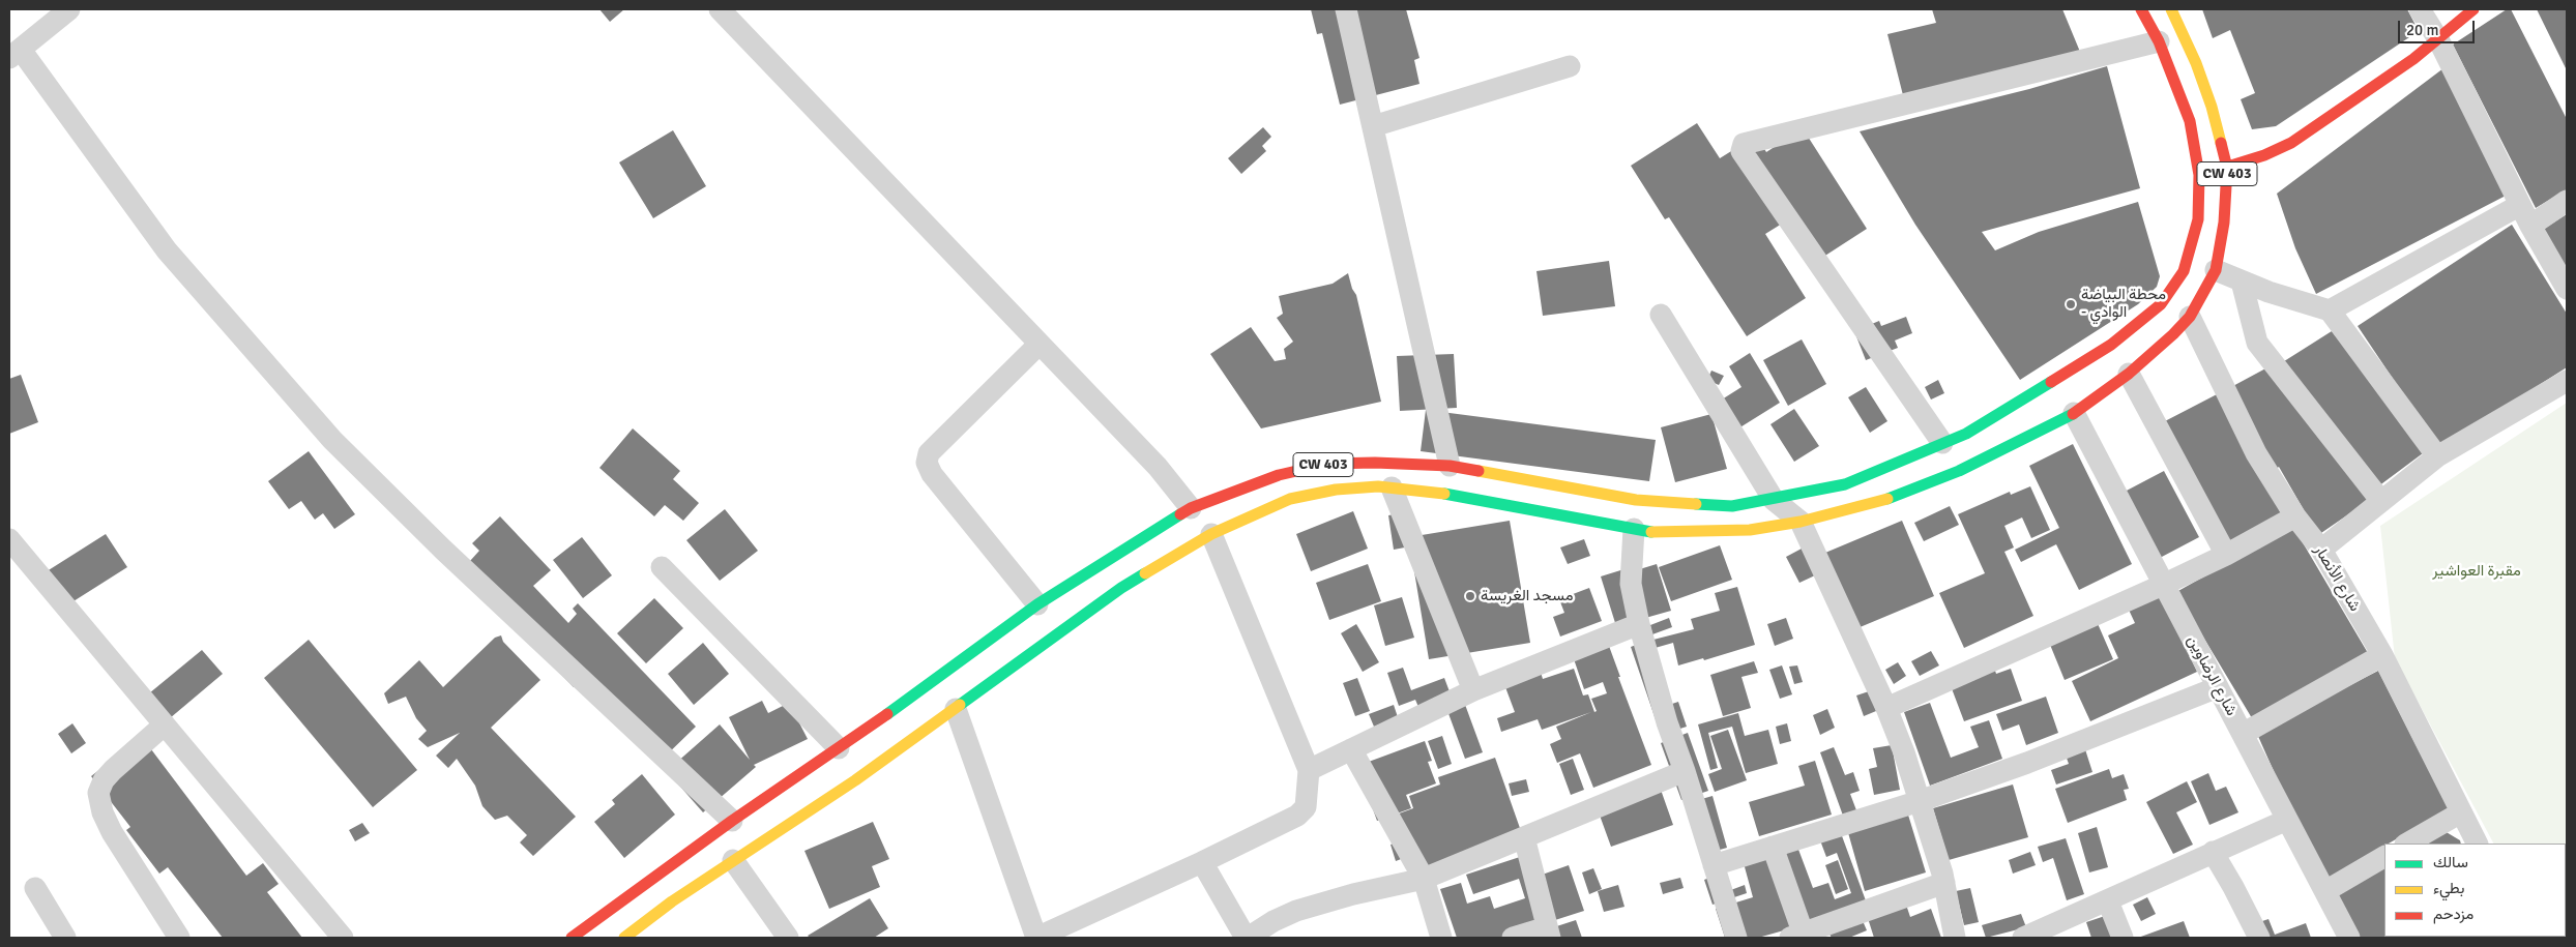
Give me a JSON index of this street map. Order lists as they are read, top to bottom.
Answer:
{
  "streets": {
    "main road": ["CW 403"],
    "street": ["شارع الأنصار", "شارع الرضاوين"]
  },
  "crossings": [
    ["CW 403", "شارع الأنصار"],
    ["CW 403", "شارع الرضاوين"]
  ],
  "parks": ["مقبرة العواشير"],
  "places": ["محطة البياضة - الوادي", "مسجد الغريسة"],
  "legend": ["سالك", "بطيء", "مزدحم"],
  "scale_bar": "20 m"
}
